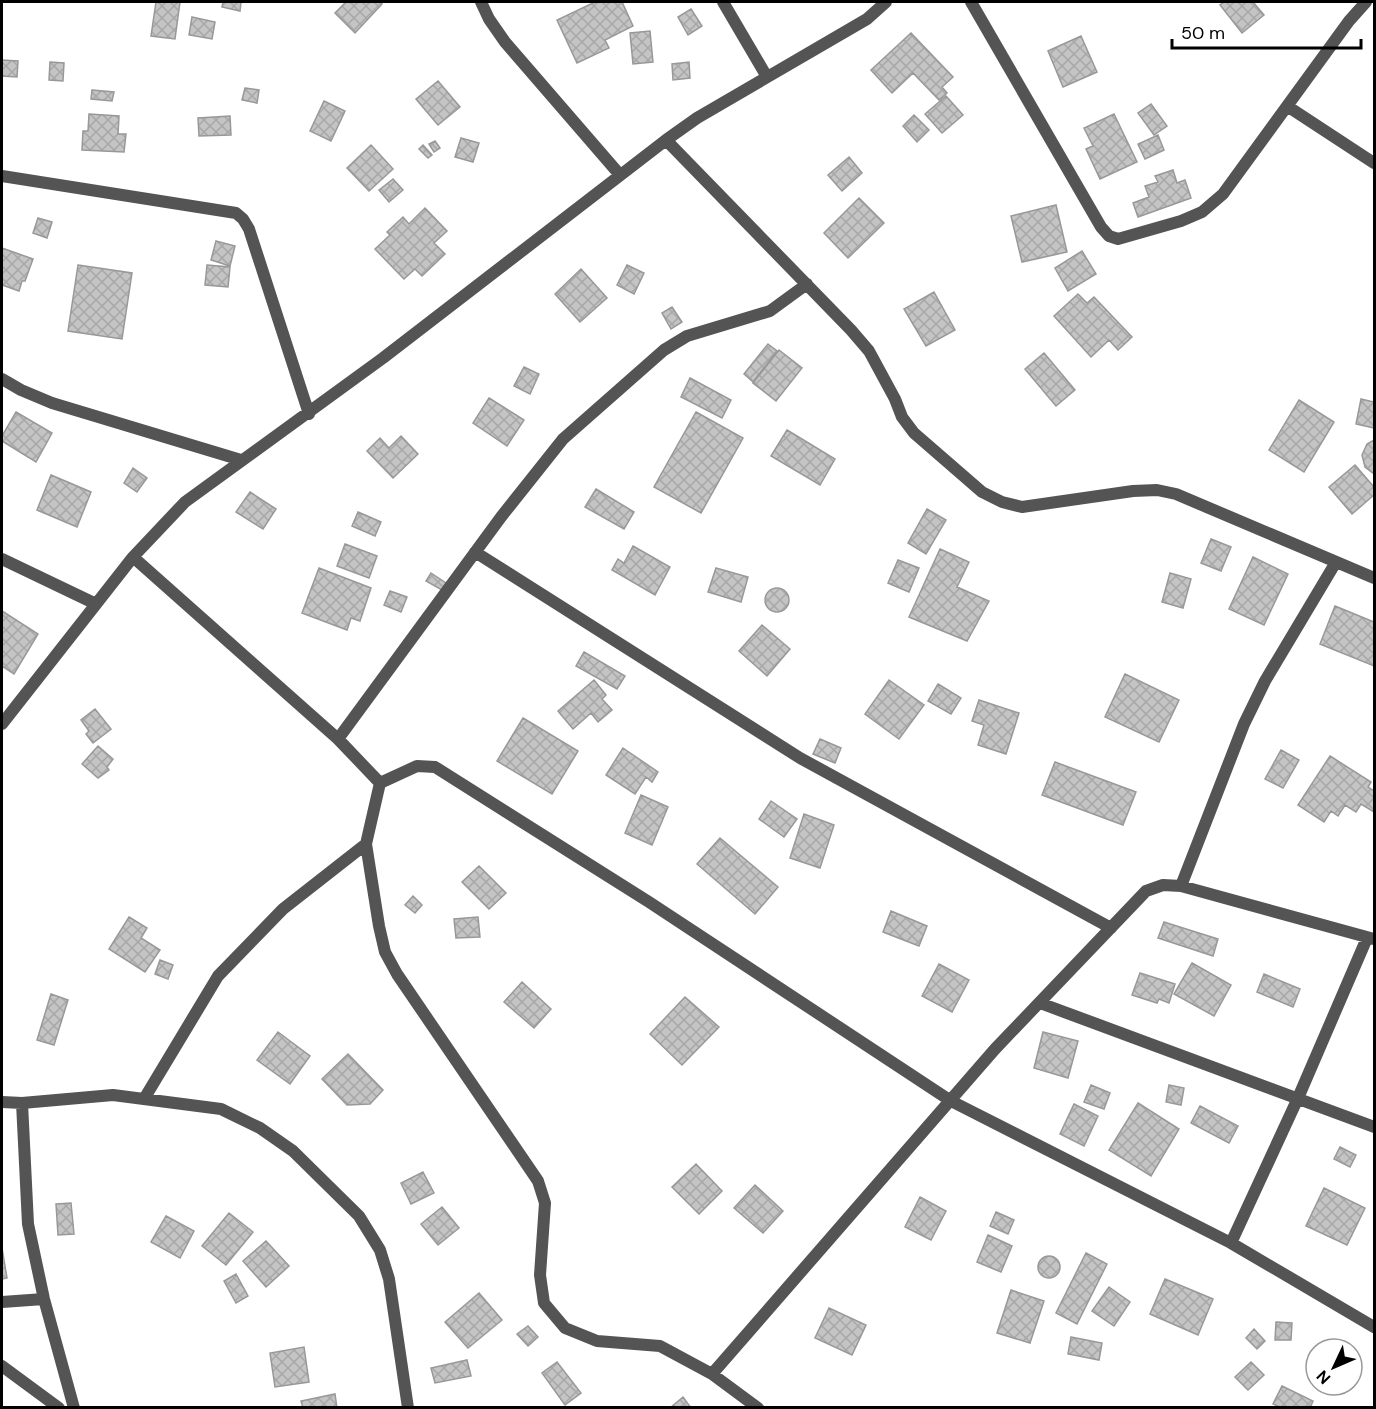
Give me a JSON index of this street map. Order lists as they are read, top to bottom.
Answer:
{
  "scale_bar": "50 m",
  "north": "bottom left"
}
